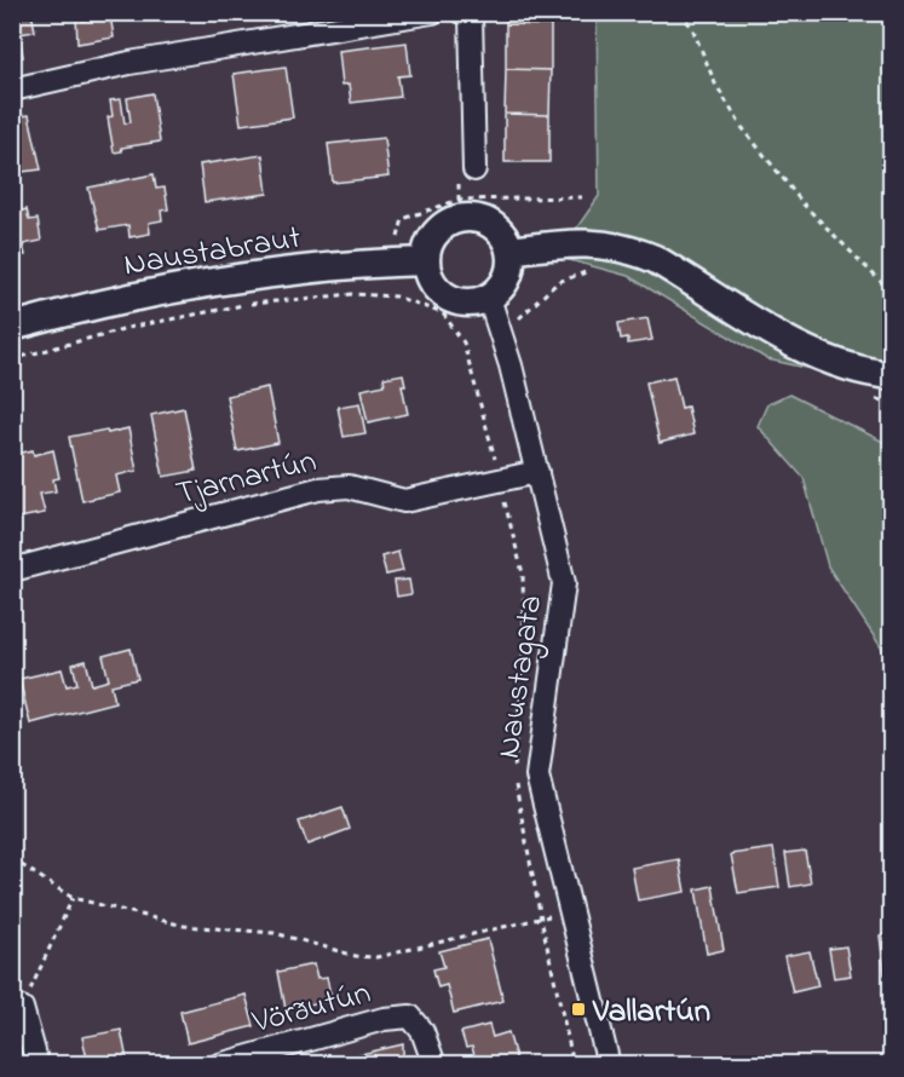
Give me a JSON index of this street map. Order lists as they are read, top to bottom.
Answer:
{
  "streets": {
    "street": [
      "Naustabraut",
      "Tjarnartún",
      "Naustagata",
      "Vörðutún"
    ]
  },
  "crossings": [
    ["Naustabraut", "Naustagata"],
    ["Tjarnartún", "Naustagata"]
  ],
  "places": {
    "transit": ["Vallartún"]
  }
}
